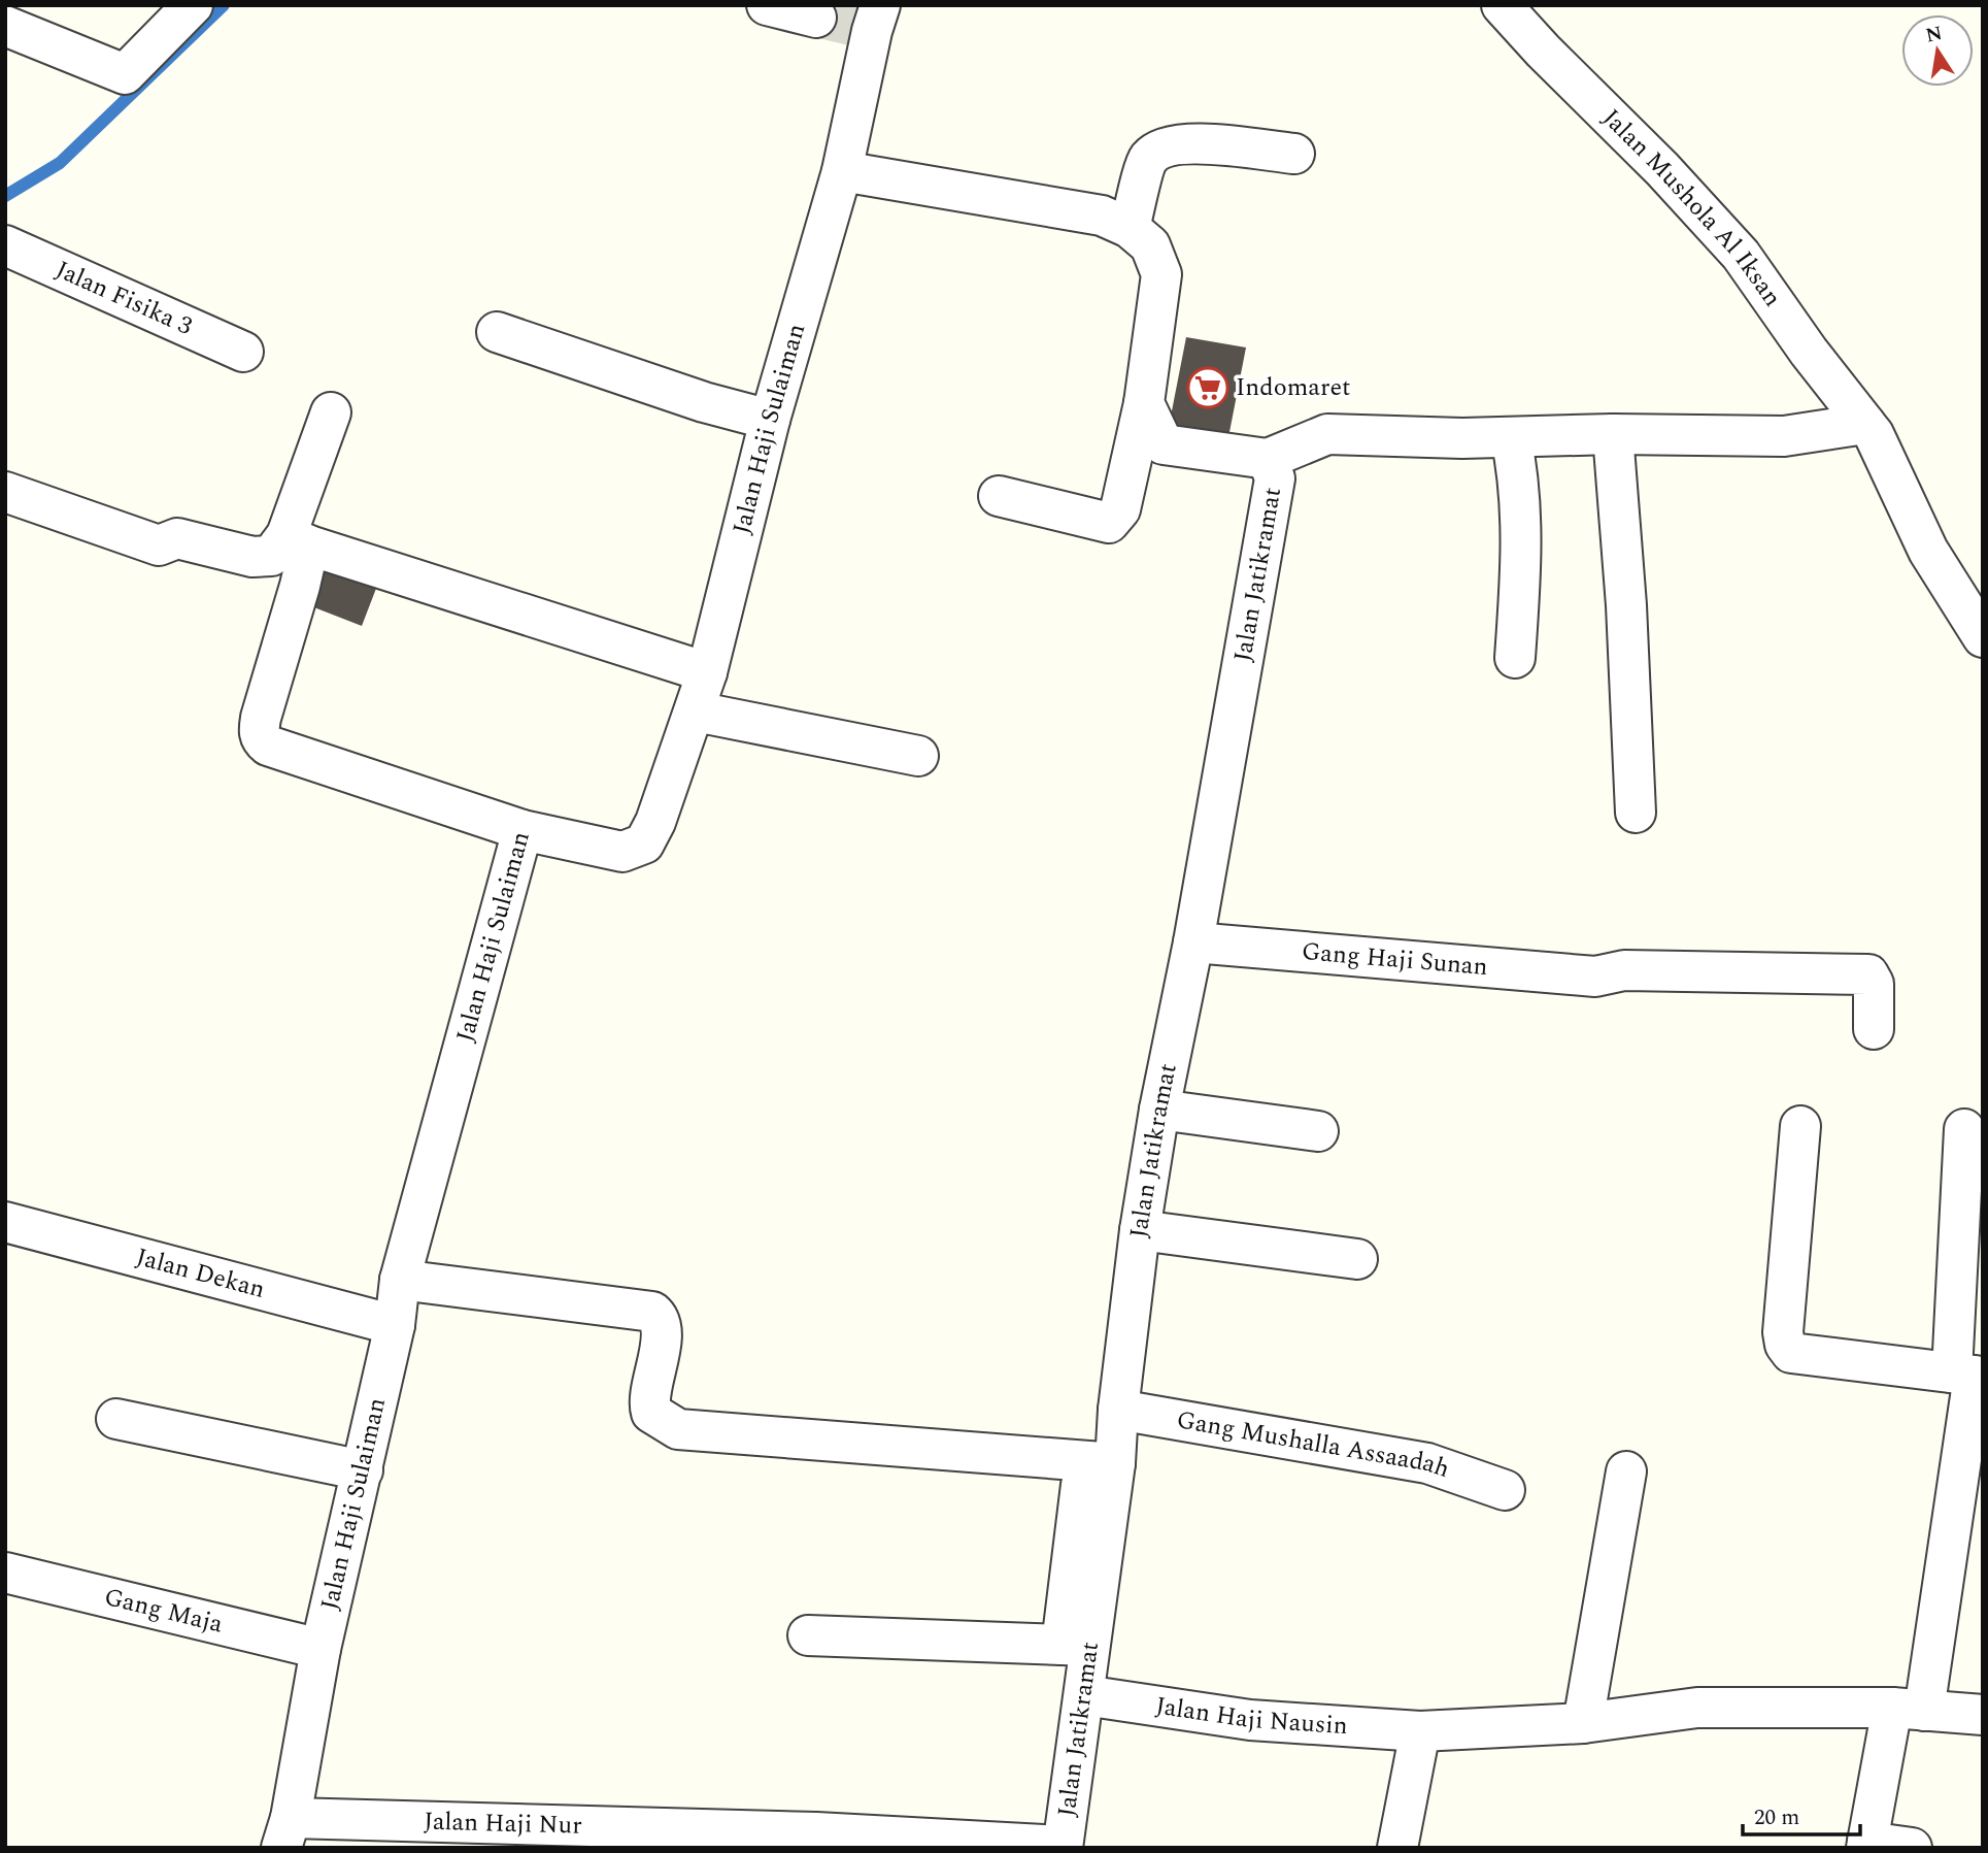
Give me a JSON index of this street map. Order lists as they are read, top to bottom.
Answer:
{
  "streets": {
    "street": [
      "Jalan Mushola Al Iksan",
      "Jalan Fisika 3",
      "Jalan Haji Sulaiman",
      "Jalan Jatikramat",
      "Gang Haji Sunan",
      "Jalan Dekan",
      "Gang Mushalla Assaadah",
      "Gang Maja",
      "Jalan Haji Nausin",
      "Jalan Haji Nur"
    ]
  },
  "crossings": [
    ["Jalan Haji Sulaiman", "Jalan Dekan"],
    ["Jalan Haji Sulaiman", "Gang Maja"],
    ["Jalan Haji Sulaiman", "Jalan Haji Nur"],
    ["Jalan Jatikramat", "Gang Haji Sunan"],
    ["Jalan Jatikramat", "Gang Mushalla Assaadah"],
    ["Jalan Jatikramat", "Jalan Haji Nausin"],
    ["Jalan Jatikramat", "Jalan Haji Nur"]
  ],
  "places": {
    "supermarket": ["Indomaret"]
  },
  "scale_bar": "20 m",
  "north": "top"
}
